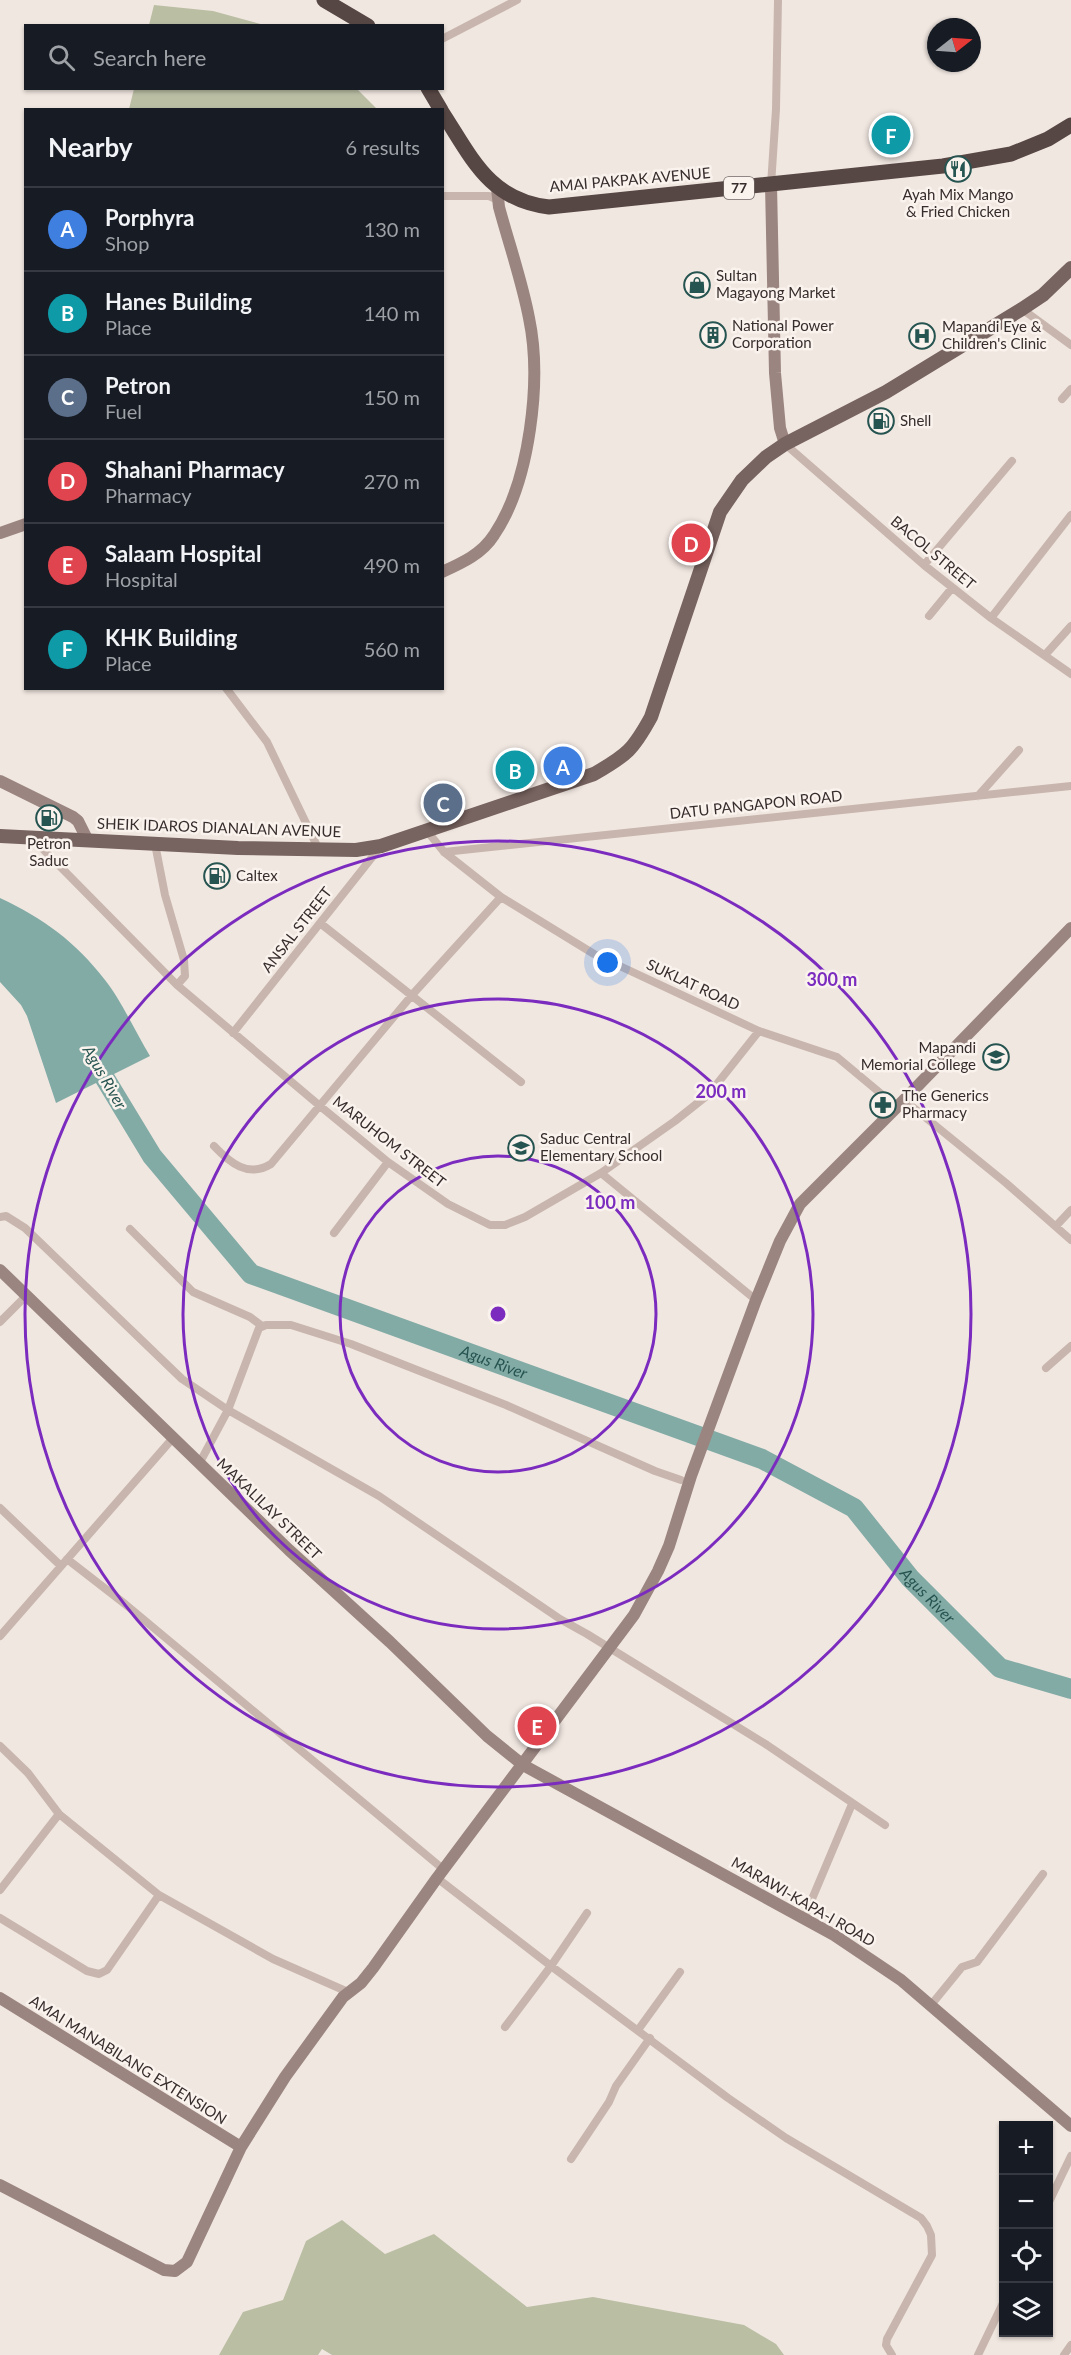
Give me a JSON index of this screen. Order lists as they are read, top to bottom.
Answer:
{
  "streets": {
    "highway": ["AMAI PAKPAK AVENUE", "77"],
    "main road": [
      "SHEIK IDAROS DIANALAN AVENUE",
      "MAKALILAY STREET",
      "MARAWI-KAPA-I ROAD",
      "AMAI MANABILANG EXTENSION"
    ],
    "street": [
      "BACOL STREET",
      "DATU PANGAPON ROAD",
      "ANSAL STREET",
      "SUKLAT ROAD",
      "MARUHOM STREET"
    ]
  },
  "crossings": [
    ["BACOL STREET", "SHEIK IDAROS DIANALAN AVENUE"],
    ["DATU PANGAPON ROAD", "SUKLAT ROAD"],
    ["SHEIK IDAROS DIANALAN AVENUE", "ANSAL STREET"],
    ["SHEIK IDAROS DIANALAN AVENUE", "SUKLAT ROAD"],
    ["SHEIK IDAROS DIANALAN AVENUE", "MARUHOM STREET"],
    ["ANSAL STREET", "MARUHOM STREET"],
    ["SUKLAT ROAD", "MARUHOM STREET"],
    ["MAKALILAY STREET", "MARAWI-KAPA-I ROAD"]
  ],
  "water": ["Agus River"],
  "places": {
    "restaurant": ["Ayah Mix Mango & Fried Chicken"],
    "shop": ["Sultan Magayong Market"],
    "building": ["National Power Corporation"],
    "hospital": ["Mapandi Eye & Children's Clinic"],
    "fuel station": ["Shell", "Petron Saduc", "Caltex"],
    "school or university": ["Mapandi Memorial College", "Saduc Central Elementary School"],
    "pharmacy": ["The Generics Pharmacy"]
  },
  "north": "right",
  "page": {
    "search": "Search here",
    "heading": ["Nearby", "6 results"],
    "pins": [
      "F",
      "D",
      "A",
      "B",
      "C",
      "E"
    ],
    "list": [
      {
        "mark": "A",
        "name": "Porphyra",
        "note": "Shop",
        "value": "130 m"
      },
      {
        "mark": "B",
        "name": "Hanes Building",
        "note": "Place",
        "value": "140 m"
      },
      {
        "mark": "C",
        "name": "Petron",
        "note": "Fuel",
        "value": "150 m"
      },
      {
        "mark": "D",
        "name": "Shahani Pharmacy",
        "note": "Pharmacy",
        "value": "270 m"
      },
      {
        "mark": "E",
        "name": "Salaam Hospital",
        "note": "Hospital",
        "value": "490 m"
      },
      {
        "mark": "F",
        "name": "KHK Building",
        "note": "Place",
        "value": "560 m"
      }
    ],
    "map_buttons": ["+", "−"]
  },
  "rings": ["300 m", "200 m", "100 m"]
}
